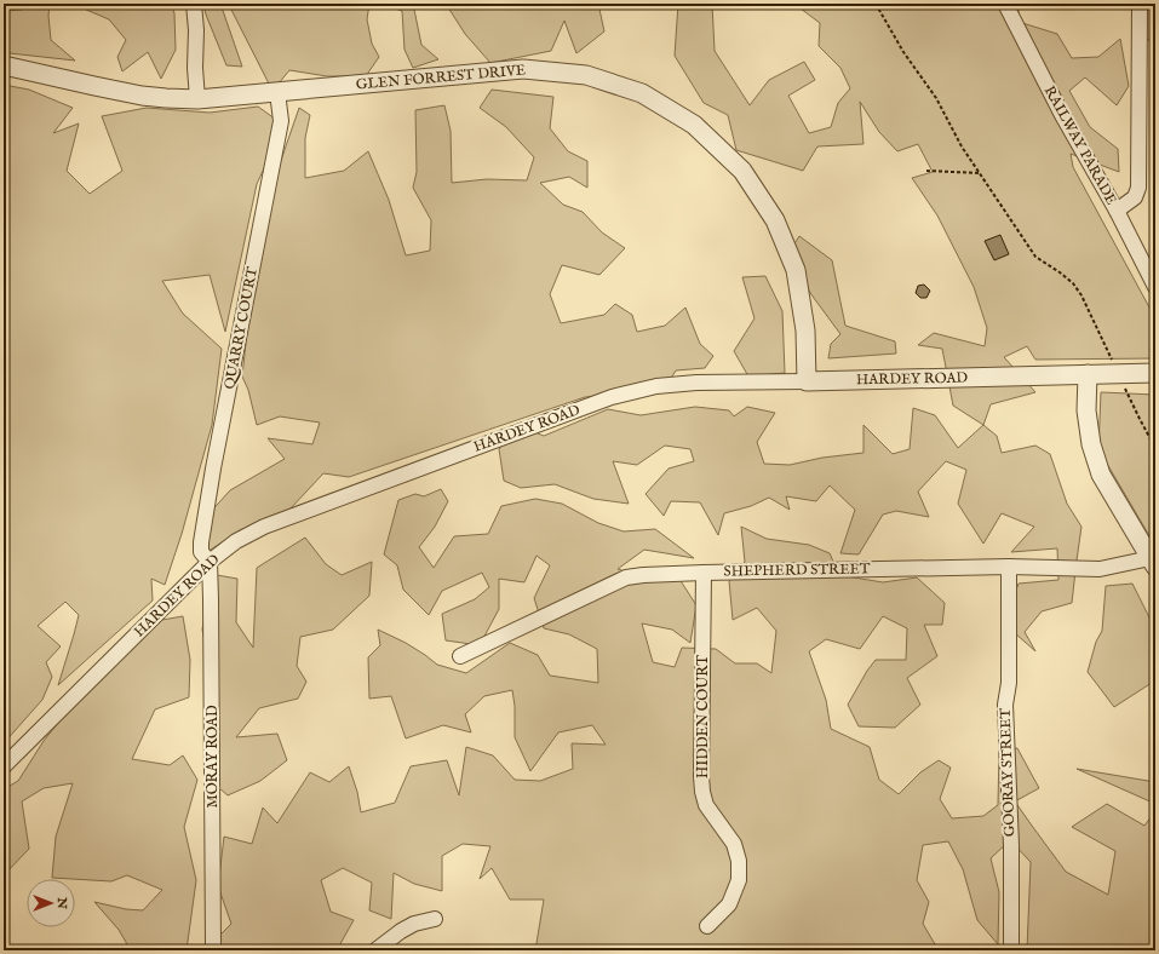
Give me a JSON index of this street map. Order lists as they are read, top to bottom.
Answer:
{
  "streets": {
    "street": [
      "GLEN FORREST DRIVE",
      "RAILWAY PARADE",
      "QUARRY COURT",
      "HARDEY ROAD",
      "SHEPHERD STREET",
      "HIDDEN COURT",
      "MORAY ROAD",
      "GOORAY STREET"
    ]
  },
  "crossings": [
    ["GLEN FORREST DRIVE", "QUARRY COURT"],
    ["GLEN FORREST DRIVE", "HARDEY ROAD"],
    ["QUARRY COURT", "HARDEY ROAD"],
    ["QUARRY COURT", "MORAY ROAD"],
    ["HARDEY ROAD", "MORAY ROAD"],
    ["SHEPHERD STREET", "HIDDEN COURT"],
    ["SHEPHERD STREET", "GOORAY STREET"]
  ],
  "north": "right"
}
